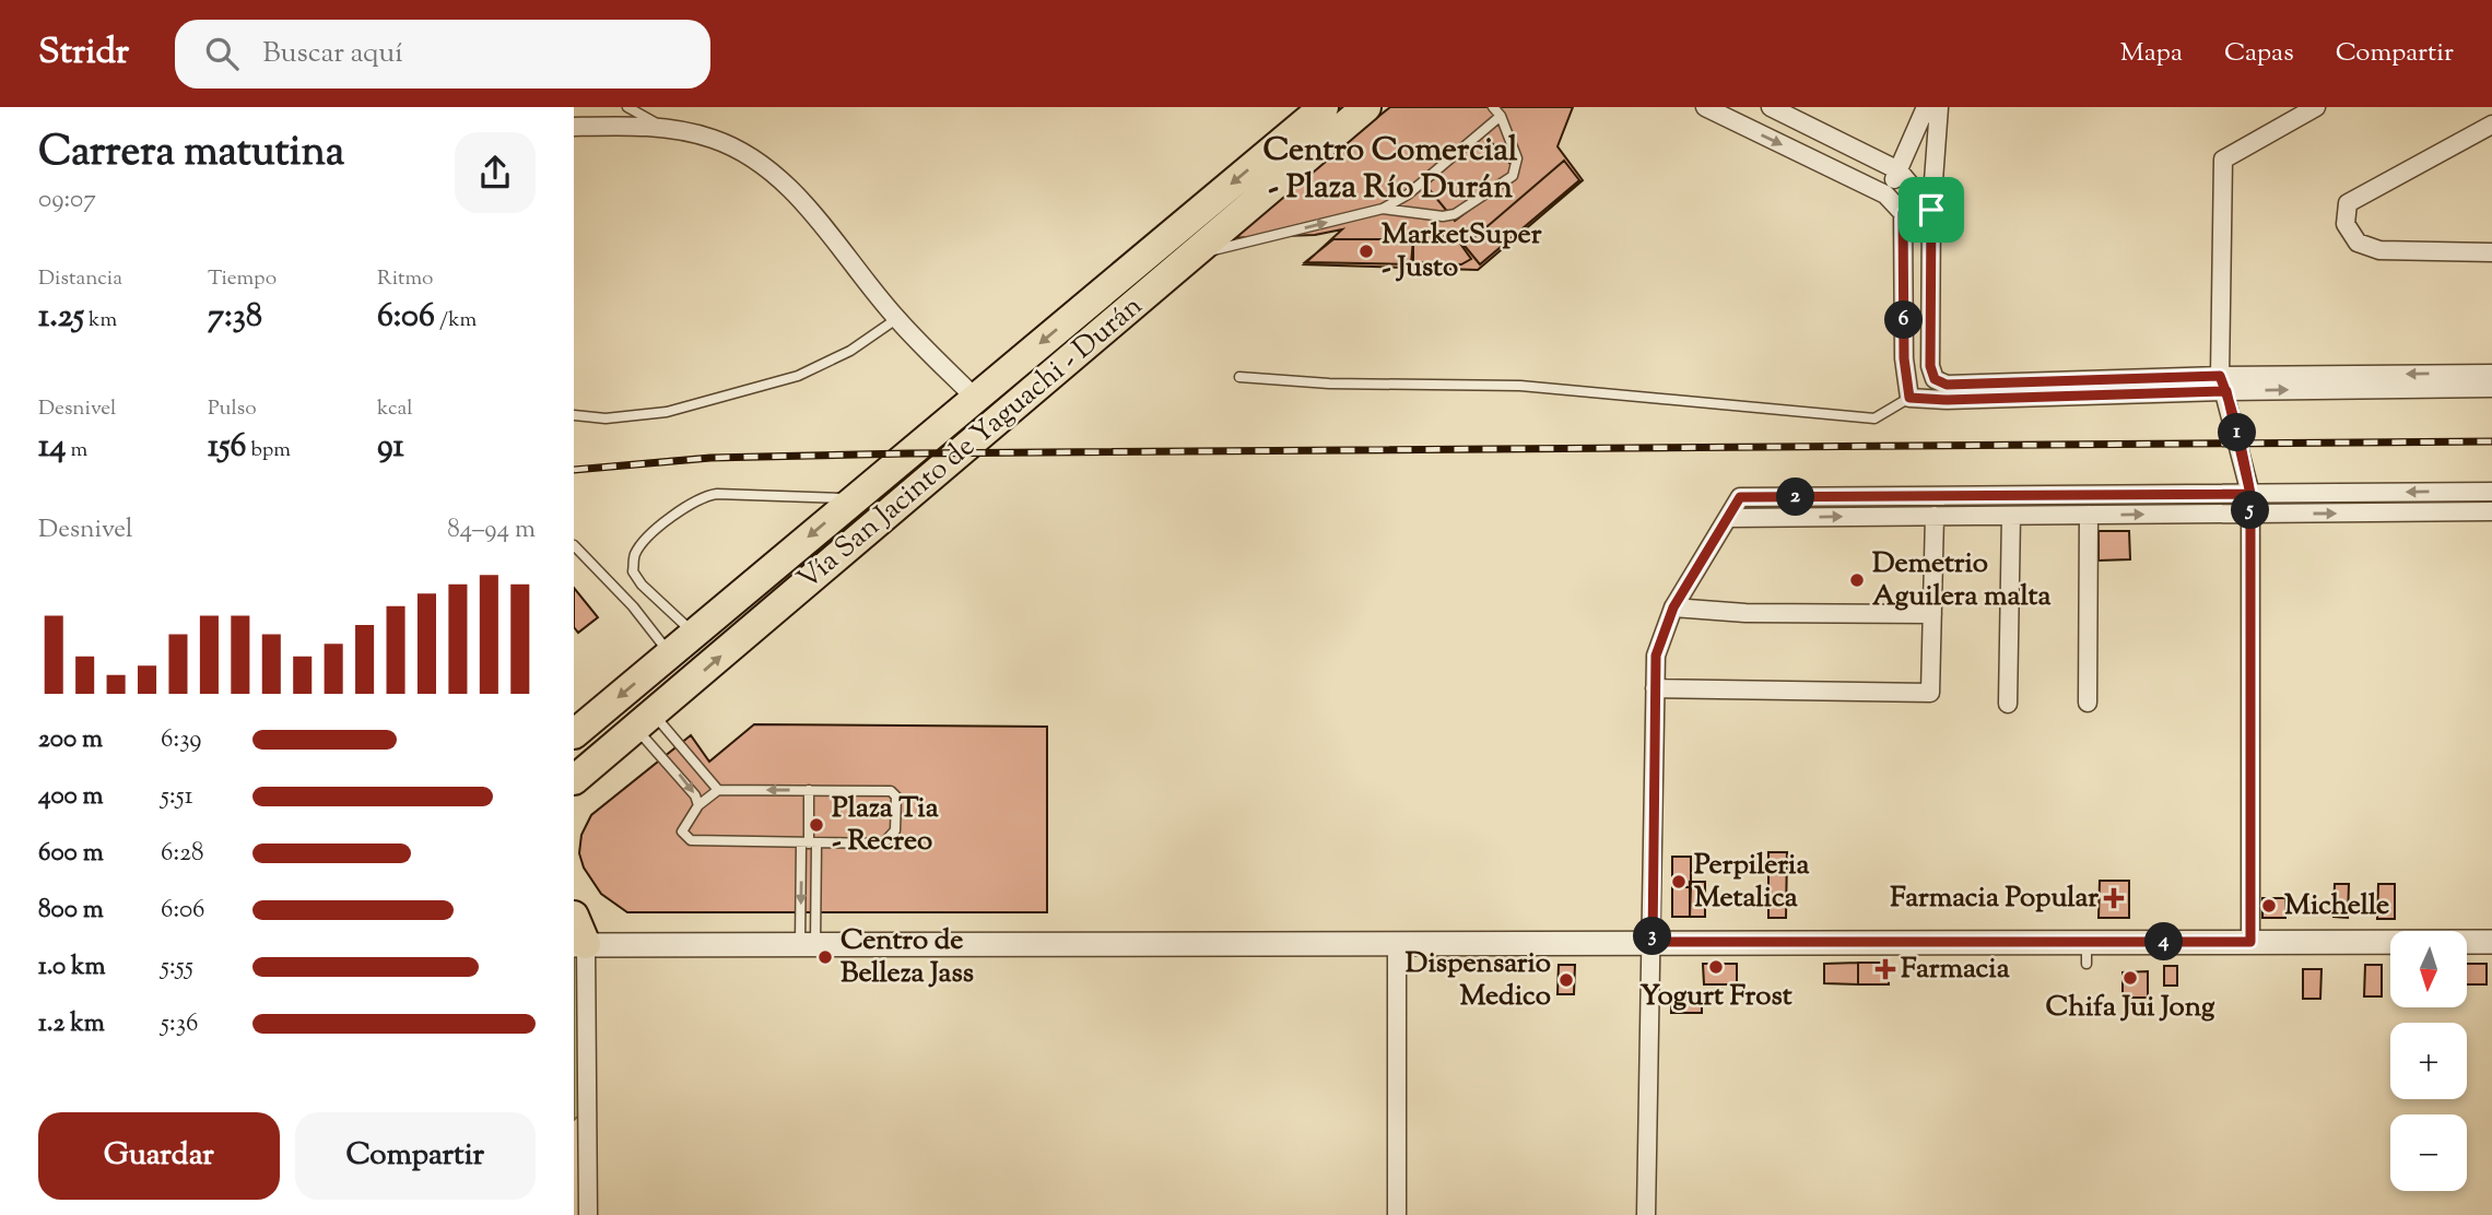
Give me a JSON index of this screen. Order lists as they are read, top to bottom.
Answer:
{
  "streets": {
    "main road": ["Vía San Jacinto de Yaguachi - Durán"]
  },
  "districts": ["Centro Comercial - Plaza Río Durán"],
  "places": {
    "other": [
      "MarketSuper - Justo",
      "Demetrio Aguilera malta",
      "Plaza Tia - Recreo",
      "Perpileria Metalica",
      "Michelle",
      "Centro de Belleza Jass",
      "Yogurt Frost",
      "Chifa Jui Jong",
      "Dispensario Medico"
    ],
    "health": ["Farmacia Popular", "Farmacia"]
  },
  "north": "bottom",
  "page": {
    "header": "Stridr",
    "search": "Buscar aquí",
    "nav": ["Mapa", "Capas", "Compartir"],
    "heading": ["Carrera matutina", "09:07"],
    "stats": [
      ["Distancia", "1.25 km"],
      ["Tiempo", "7:38"],
      ["Ritmo", "6:06 /km"],
      ["Desnivel", "14 m"],
      ["Pulso", "156 bpm"],
      ["kcal", "91"]
    ],
    "pins": [
      "6",
      "1",
      "2",
      "5",
      "3",
      "4"
    ],
    "chart": ["Desnivel", "84–94 m"],
    "list": [
      {
        "name": "200 m",
        "note": "6:39"
      },
      {
        "name": "400 m",
        "note": "5:51"
      },
      {
        "name": "600 m",
        "note": "6:28"
      },
      {
        "name": "800 m",
        "note": "6:06"
      },
      {
        "name": "1.0 km",
        "note": "5:55"
      },
      {
        "name": "1.2 km",
        "note": "5:36"
      }
    ],
    "map_buttons": ["+", "−"],
    "buttons": ["Guardar", "Compartir"]
  }
}
